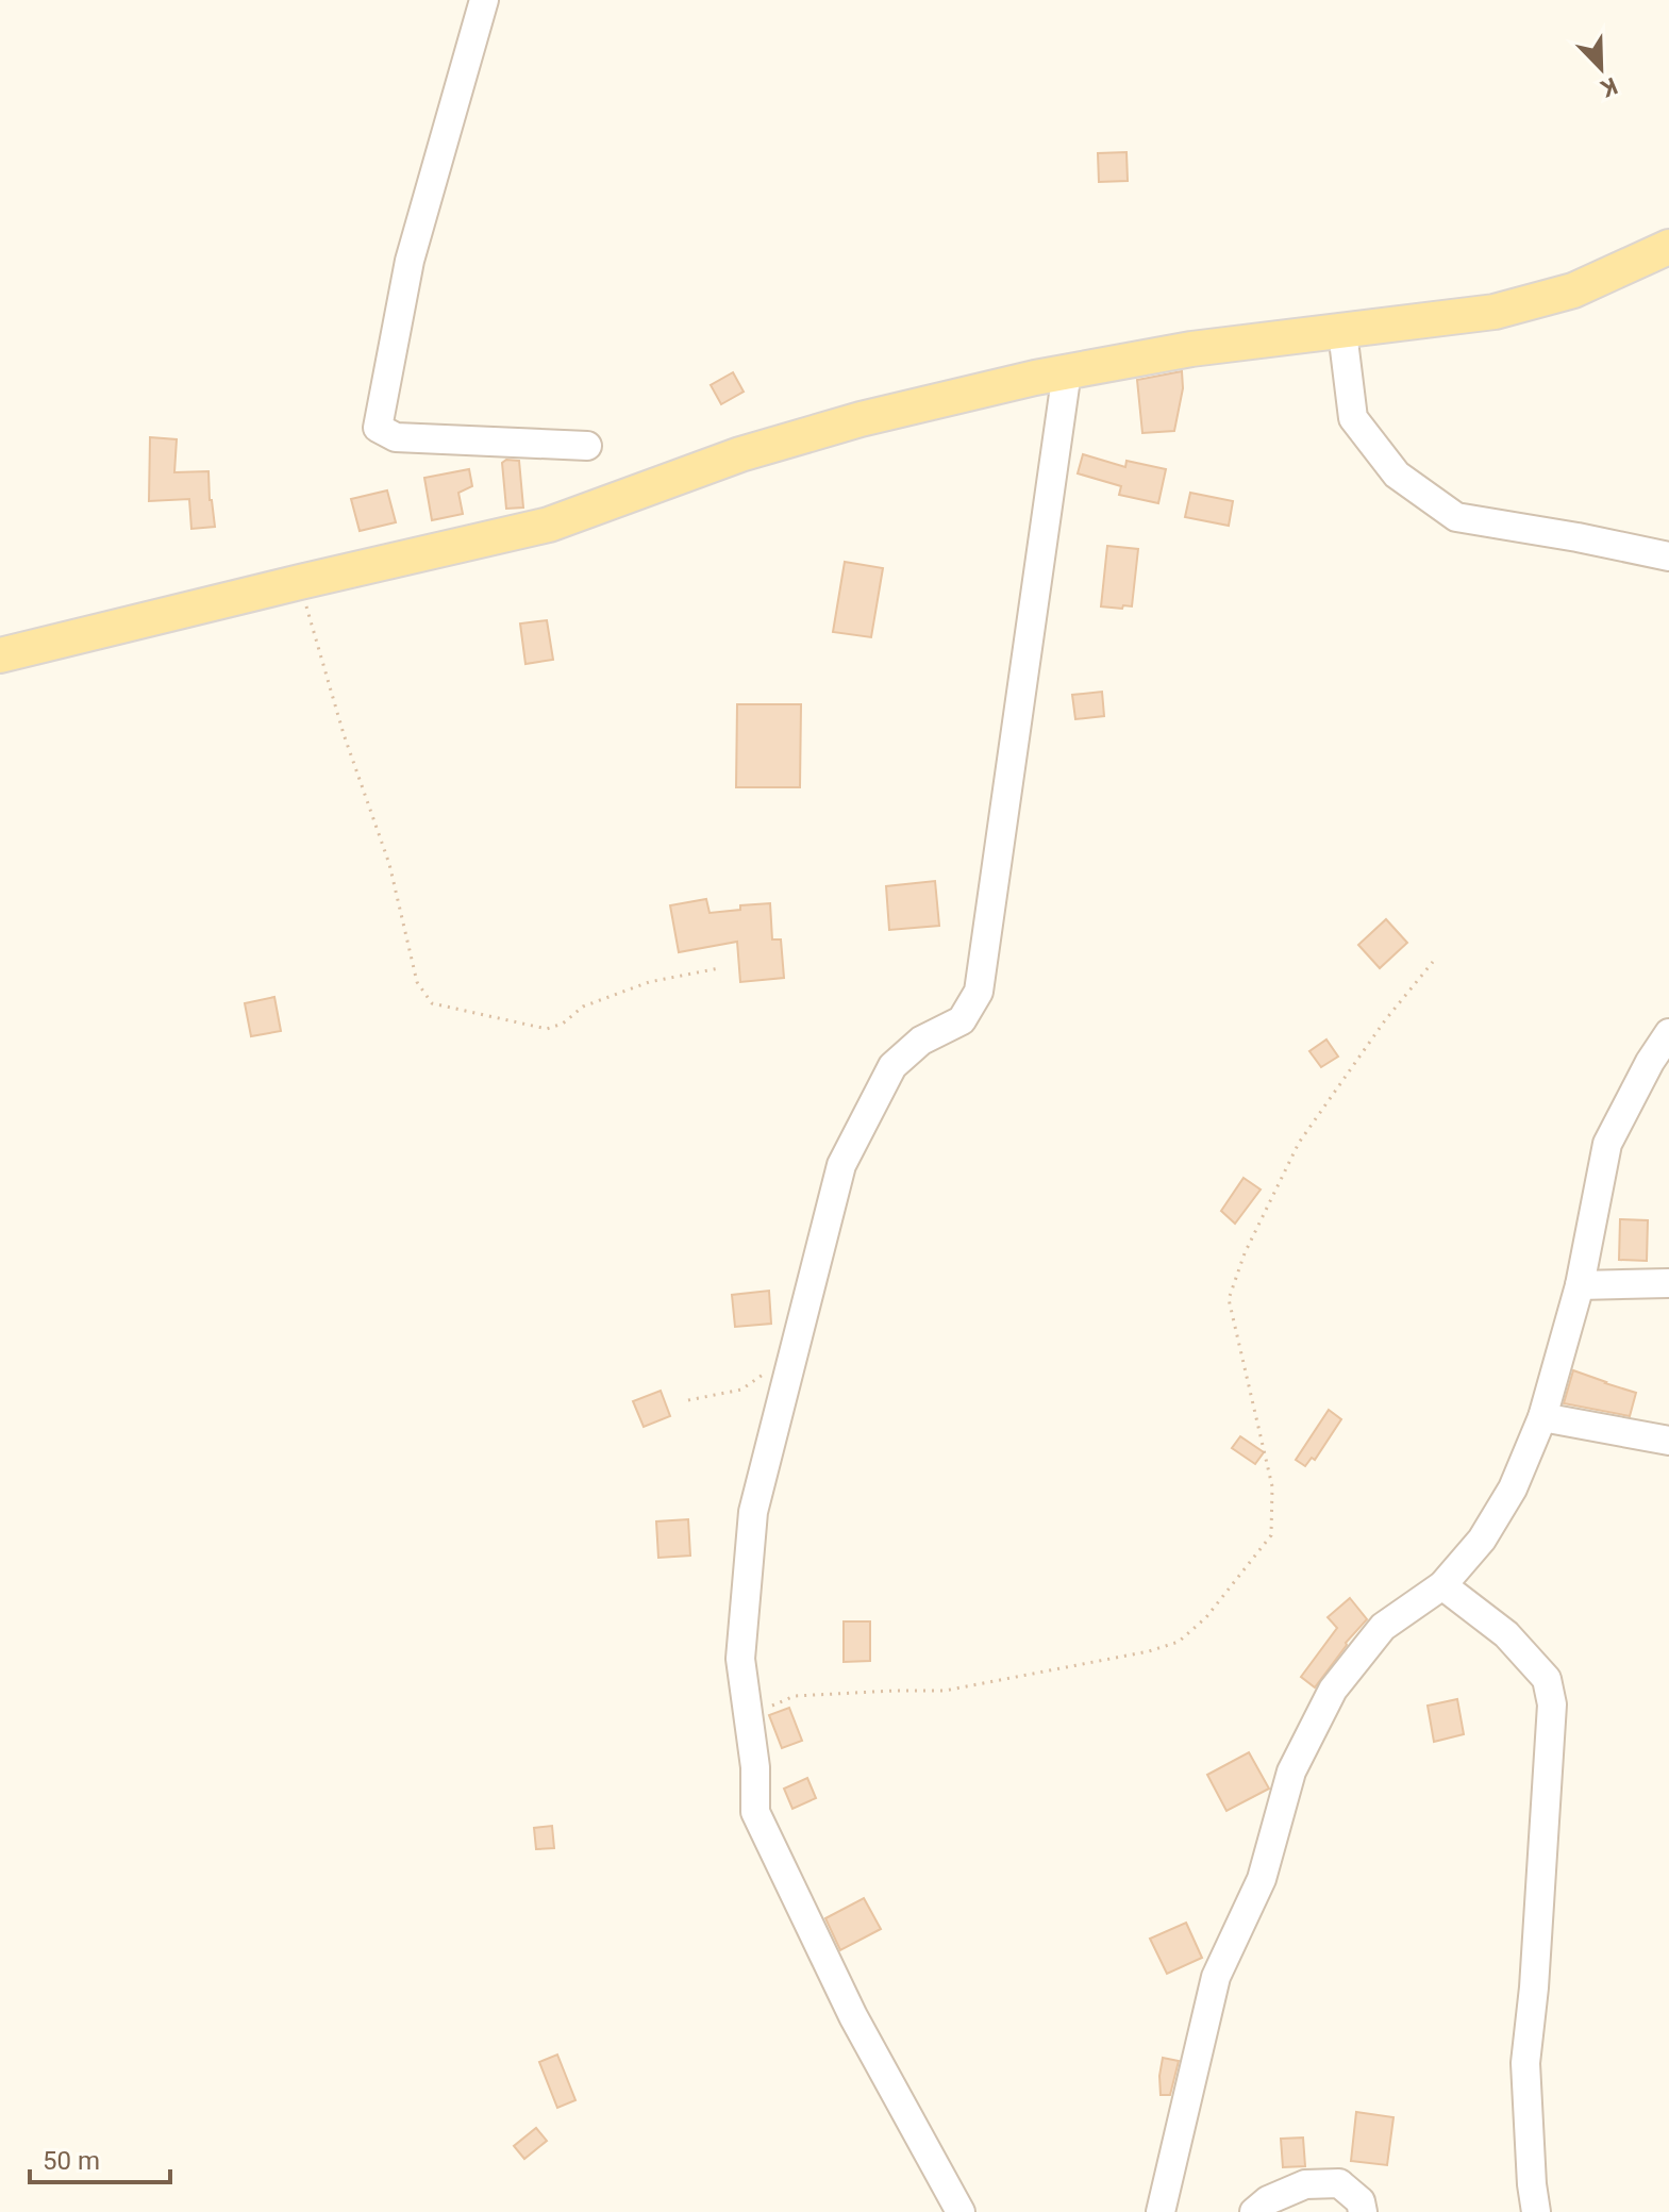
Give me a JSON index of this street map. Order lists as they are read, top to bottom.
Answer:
{
  "scale_bar": "50 m",
  "north": "bottom right"
}
